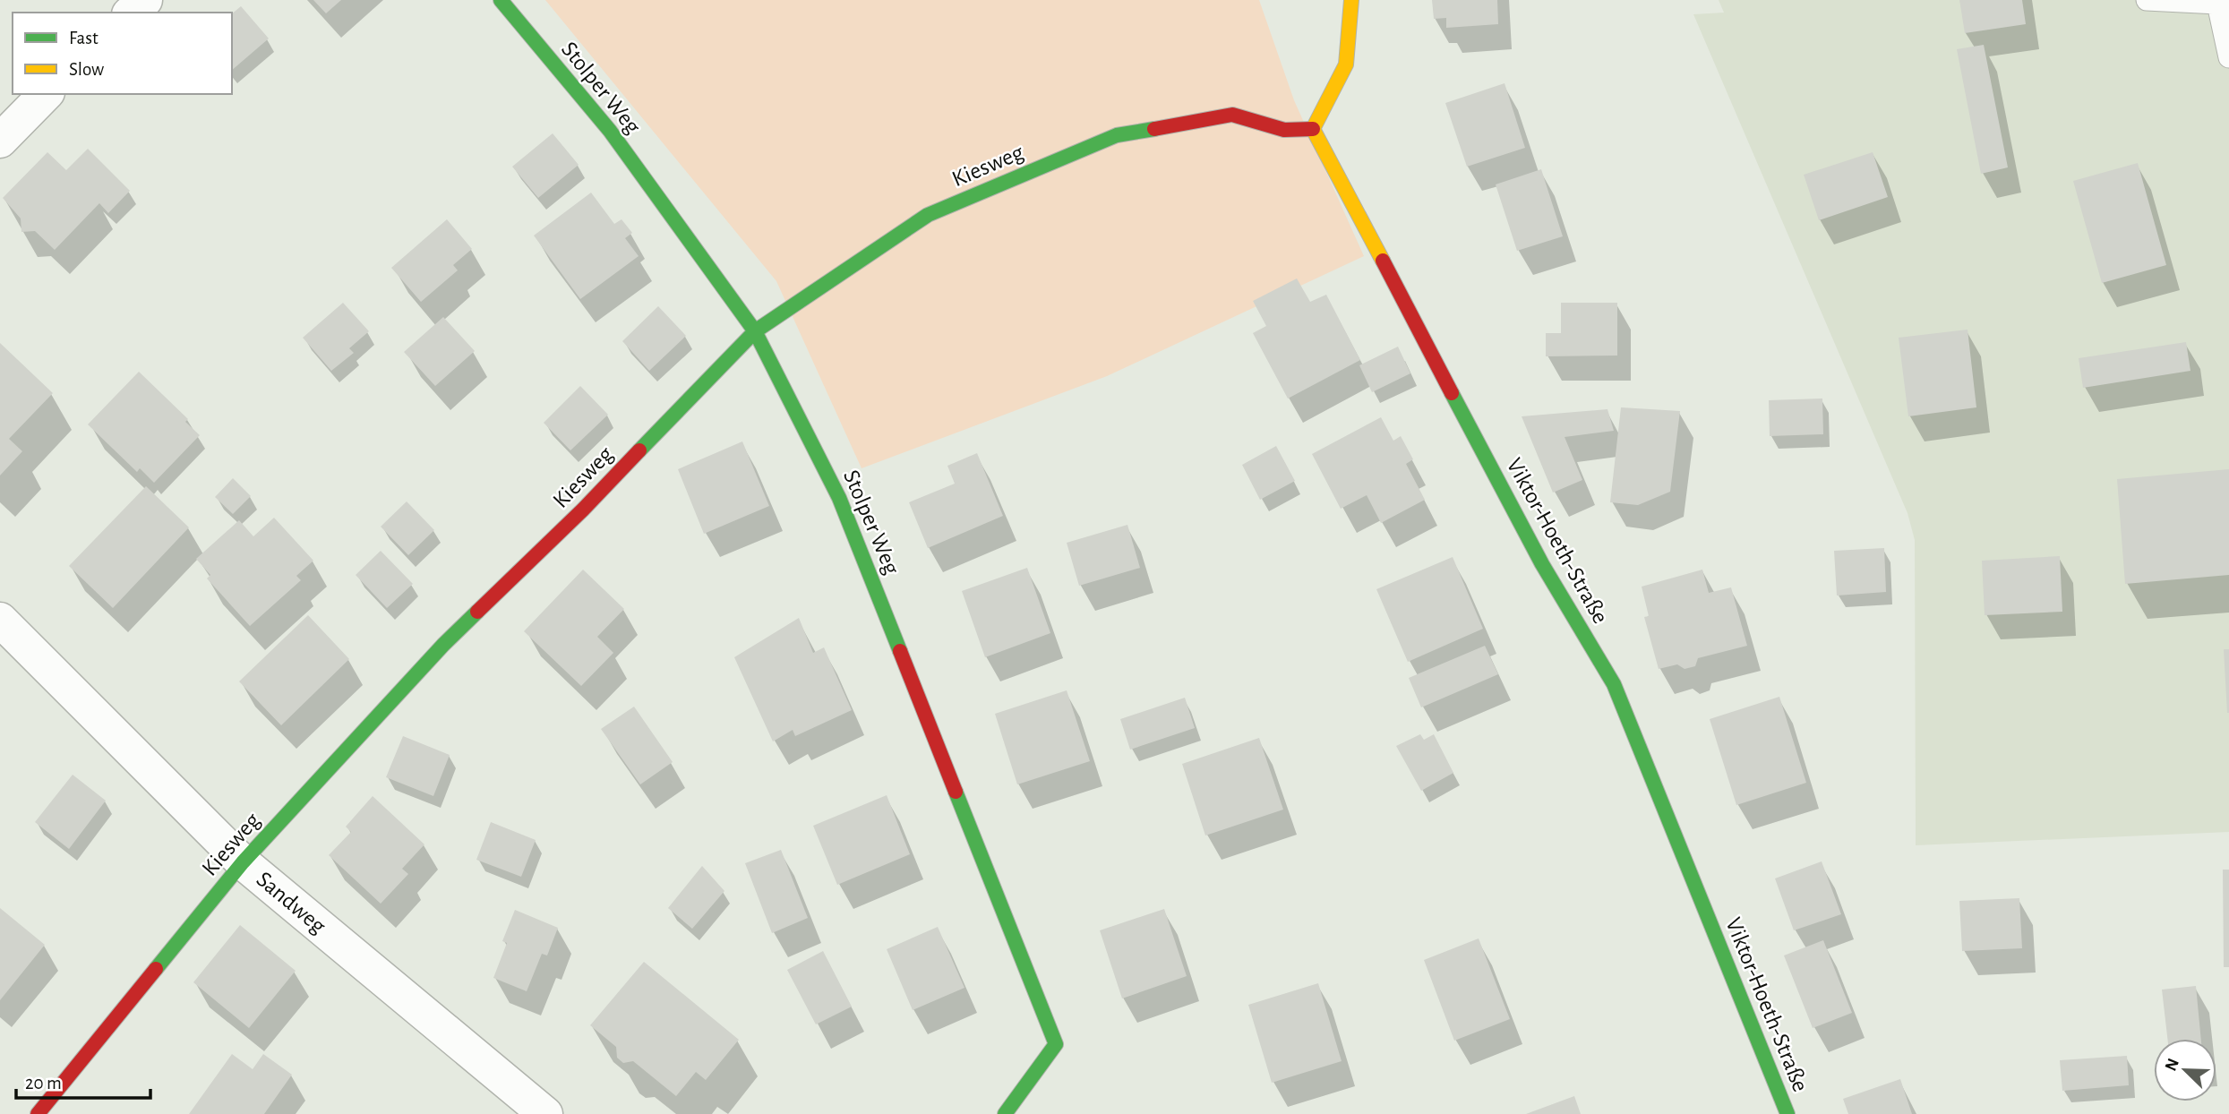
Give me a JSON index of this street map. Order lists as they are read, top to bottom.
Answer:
{
  "streets": {
    "street": [
      "Stolper Weg",
      "Kiesweg",
      "Viktor-Hoeth-Straße",
      "Sandweg"
    ]
  },
  "crossings": [
    ["Stolper Weg", "Kiesweg"],
    ["Kiesweg", "Viktor-Hoeth-Straße"],
    ["Kiesweg", "Sandweg"]
  ],
  "legend": ["Fast", "Slow"],
  "scale_bar": "20 m",
  "north": "top left"
}
